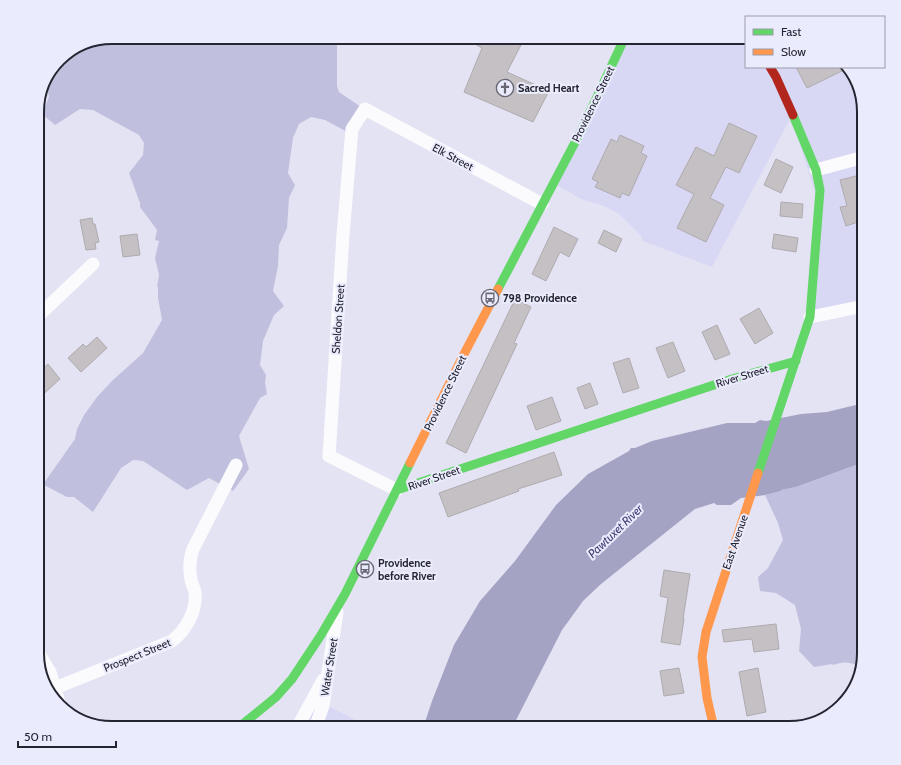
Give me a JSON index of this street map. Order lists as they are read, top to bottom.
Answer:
{
  "streets": {
    "main road": ["Providence Street", "River Street", "East Avenue"],
    "street": [
      "Elk Street",
      "Sheldon Street",
      "Prospect Street",
      "Water Street"
    ]
  },
  "crossings": [
    ["Providence Street", "Elk Street"],
    ["Providence Street", "Sheldon Street"],
    ["Providence Street", "River Street"],
    ["Providence Street", "Water Street"],
    ["Elk Street", "Sheldon Street"],
    ["Sheldon Street", "River Street"],
    ["River Street", "East Avenue"]
  ],
  "water": ["Pawtuxet River"],
  "places": {
    "church": ["Sacred Heart"],
    "bus stop": ["798 Providence", "Providence before River"]
  },
  "legend": ["Fast", "Slow"],
  "scale_bar": "50 m"
}
